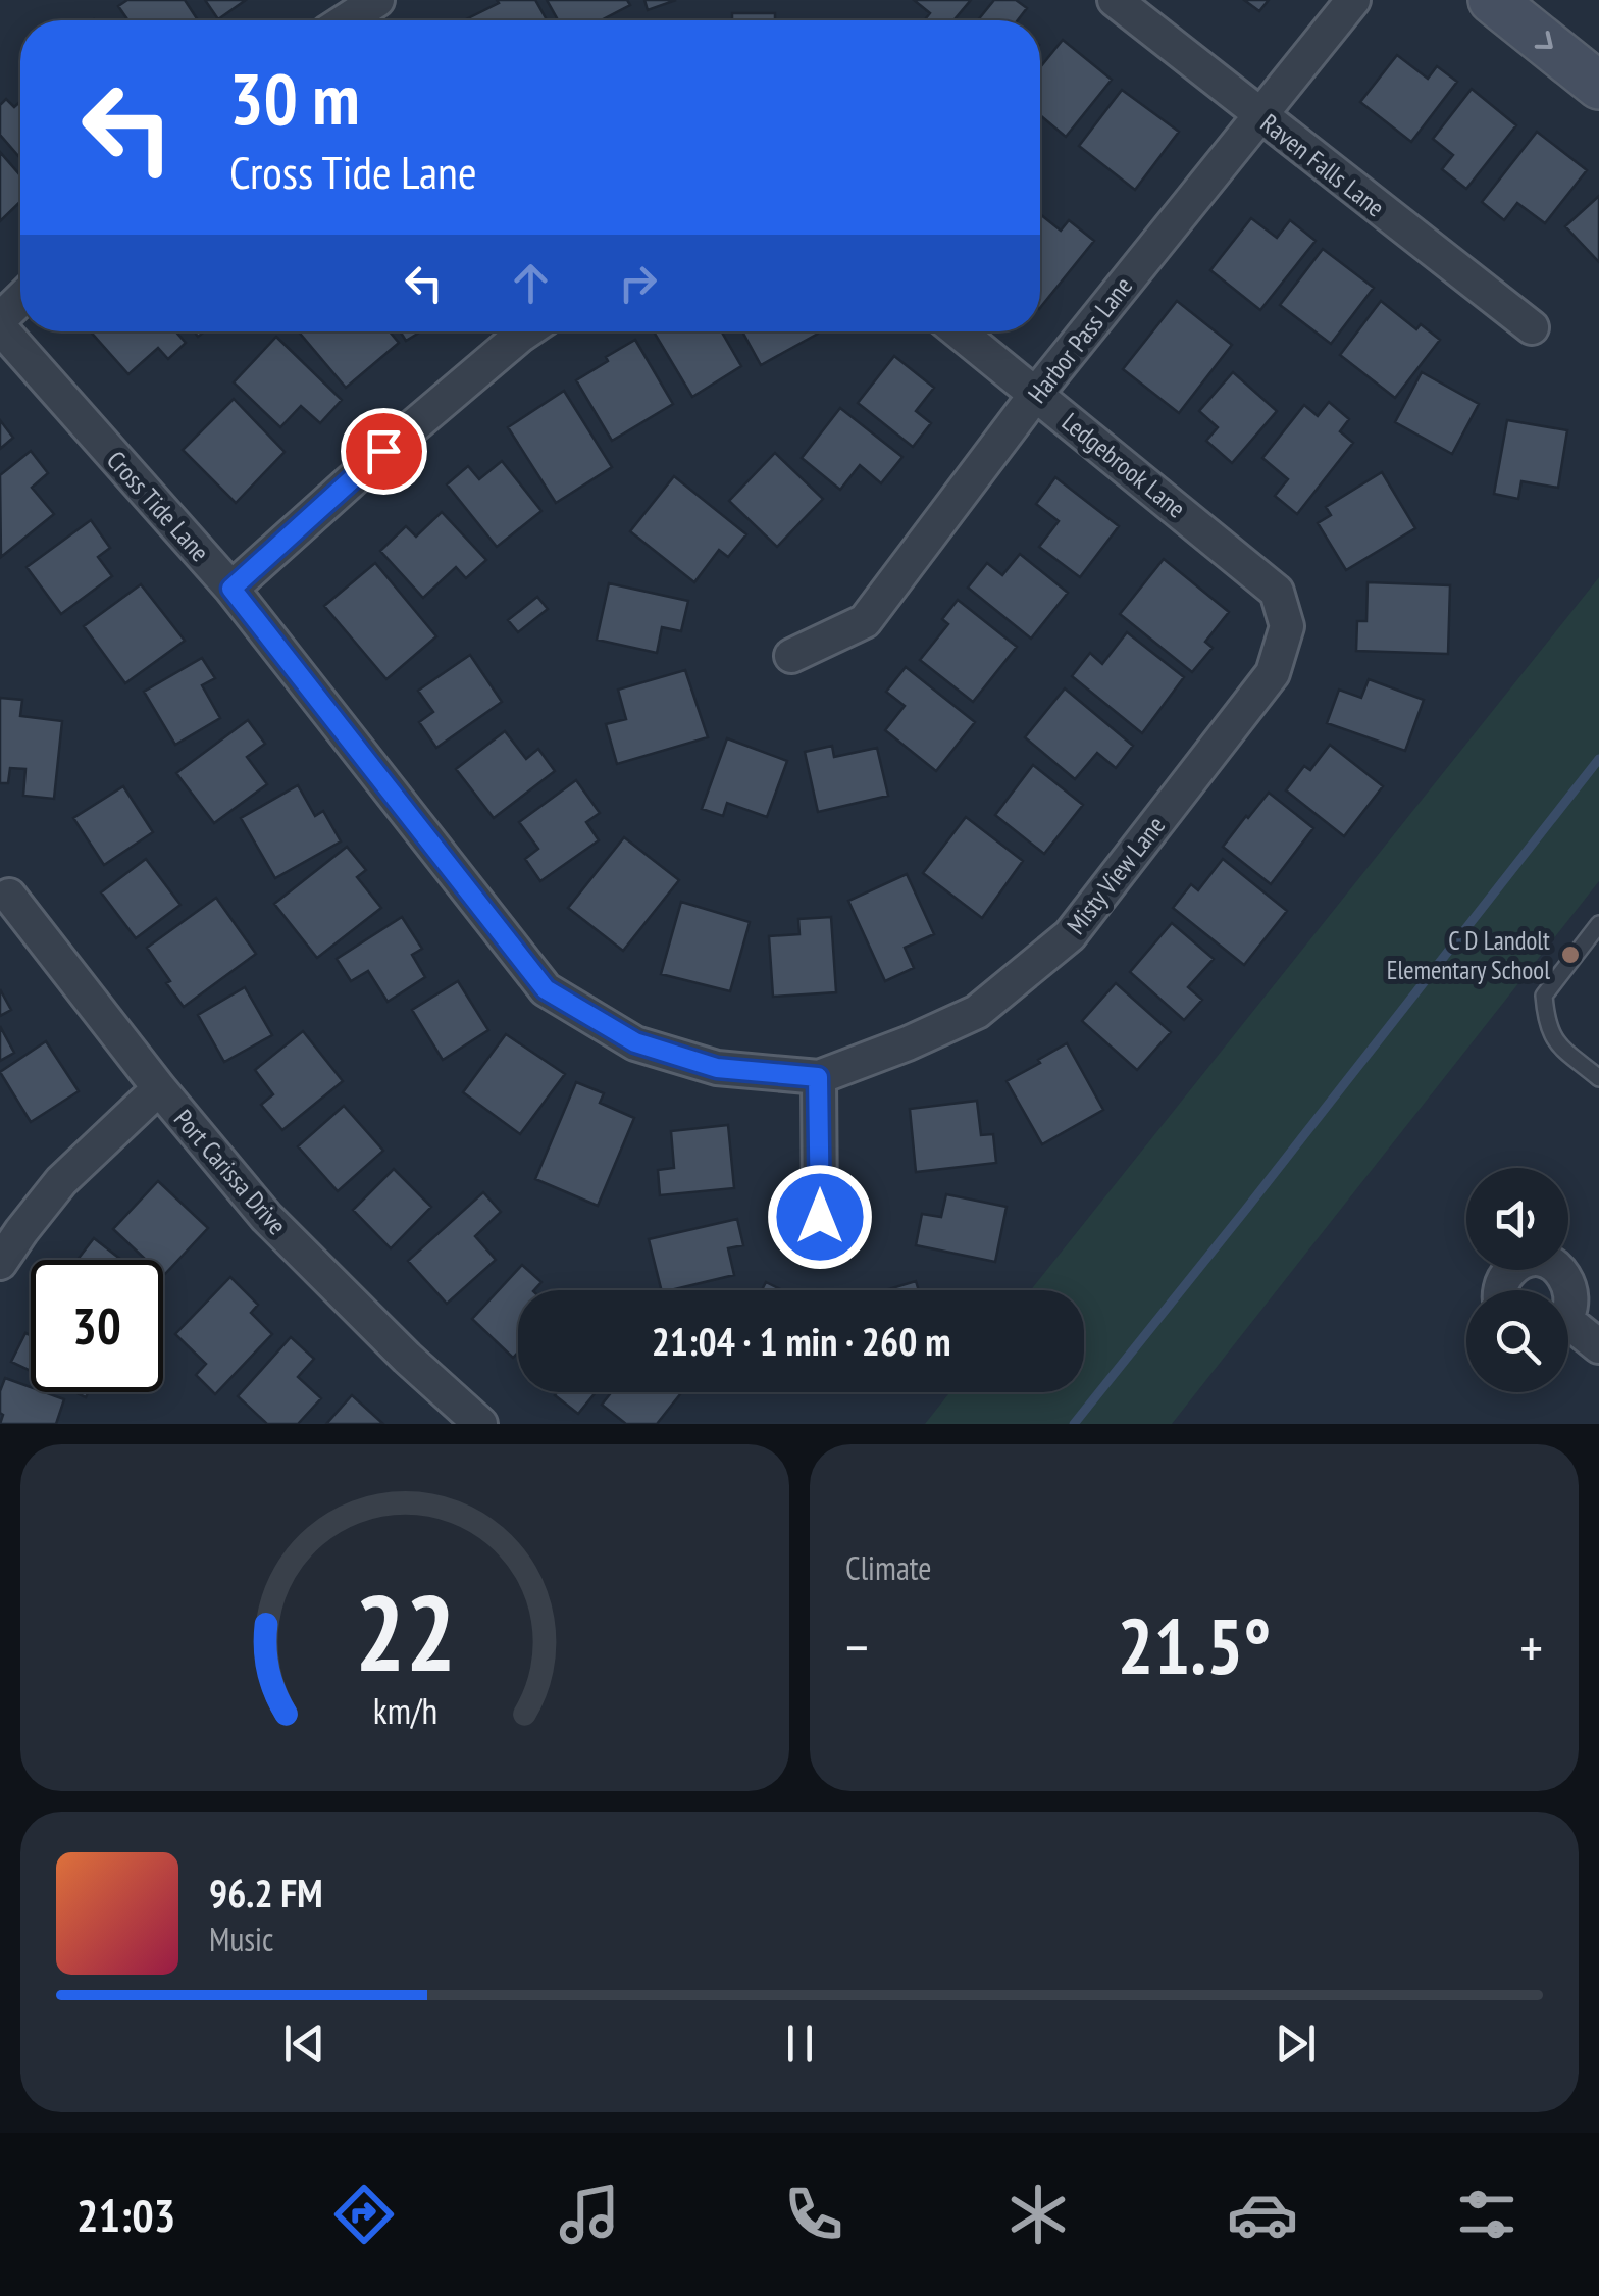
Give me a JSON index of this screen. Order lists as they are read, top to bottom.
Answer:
{
  "streets": {
    "street": [
      "Raven Falls Lane",
      "Harbor Pass Lane",
      "Ledgebrook Lane",
      "Cross Tide Lane",
      "Misty View Lane",
      "Port Carissa Drive"
    ]
  },
  "crossings": [
    ["Raven Falls Lane", "Harbor Pass Lane"],
    ["Harbor Pass Lane", "Ledgebrook Lane"],
    ["Ledgebrook Lane", "Misty View Lane"],
    ["Cross Tide Lane", "Misty View Lane"]
  ],
  "places": ["C D Landolt Elementary School"],
  "page": {
    "turn": ["30 m", "Cross Tide Lane"],
    "limit": "30",
    "trip": "21:04 · 1 min · 260 m",
    "tile": "Climate",
    "heat": ["−", "21.5°", "+"],
    "song": ["96.2 FM", "Music"],
    "tabs": "21:03",
    "gauge": ["22", "km/h"]
  }
}
